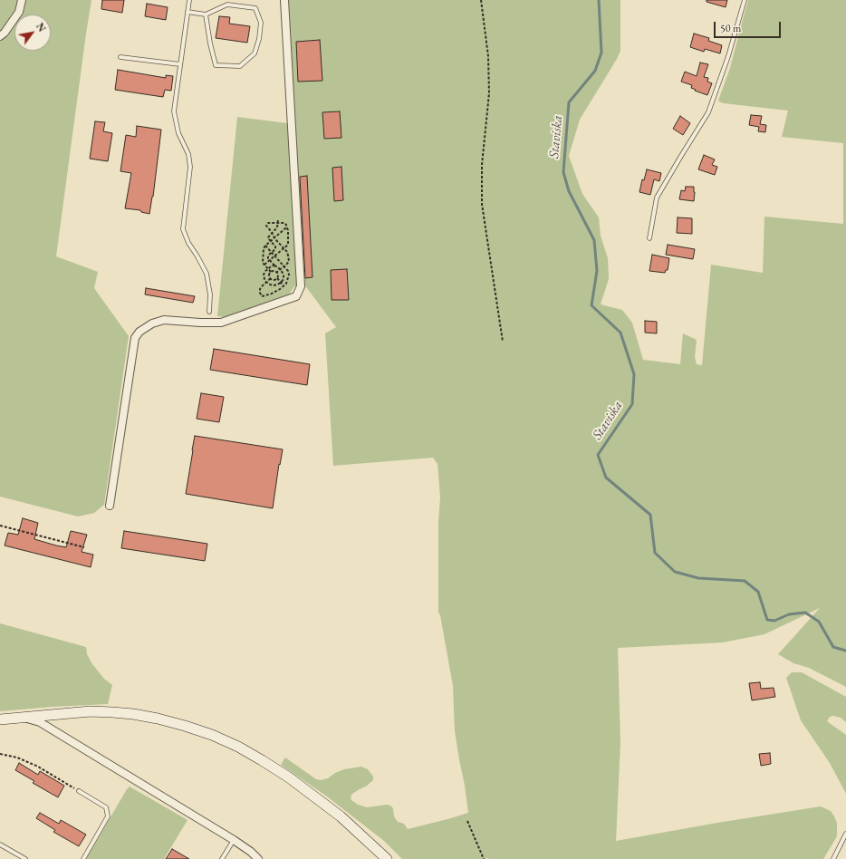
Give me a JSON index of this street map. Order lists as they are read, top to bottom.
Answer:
{
  "water": ["Staviska"],
  "scale_bar": "50 m",
  "north": "top right"
}
